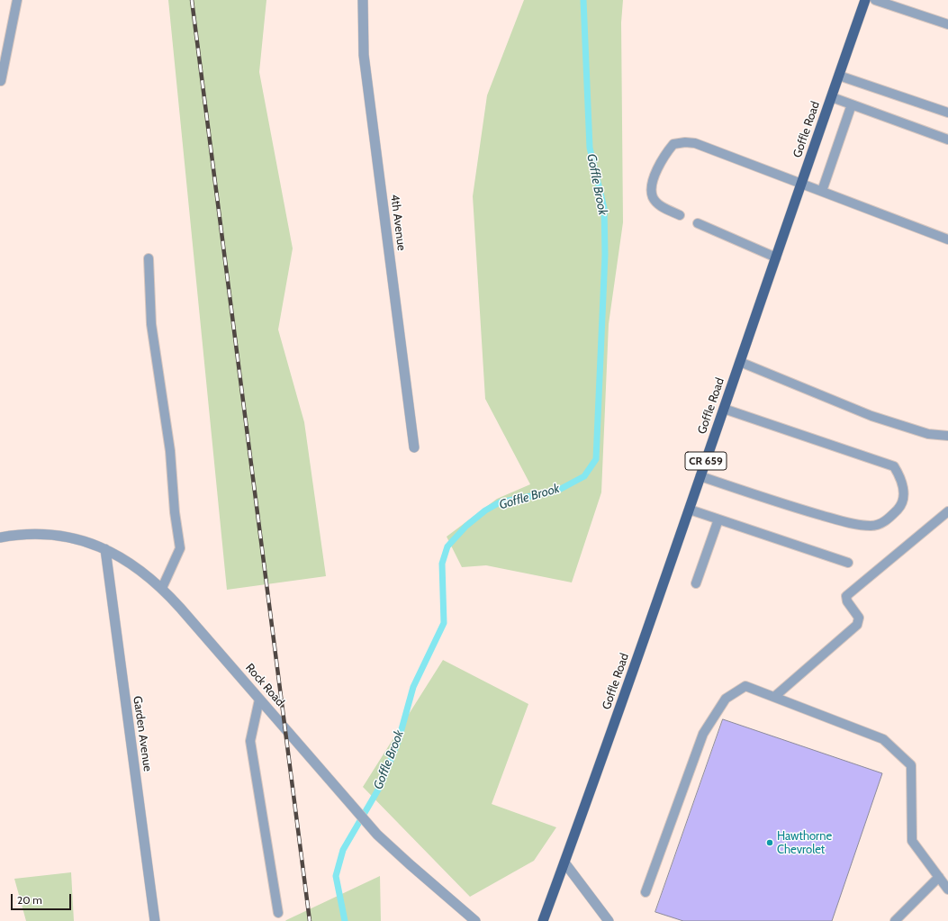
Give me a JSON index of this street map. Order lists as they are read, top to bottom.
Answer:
{
  "streets": {
    "main road": ["Goffle Road", "CR 659"],
    "street": ["4th Avenue", "Rock Road", "Garden Avenue"]
  },
  "crossings": [
    ["Rock Road", "Garden Avenue"]
  ],
  "water": ["Goffle Brook"],
  "places": ["Hawthorne Chevrolet"],
  "scale_bar": "20 m"
}
